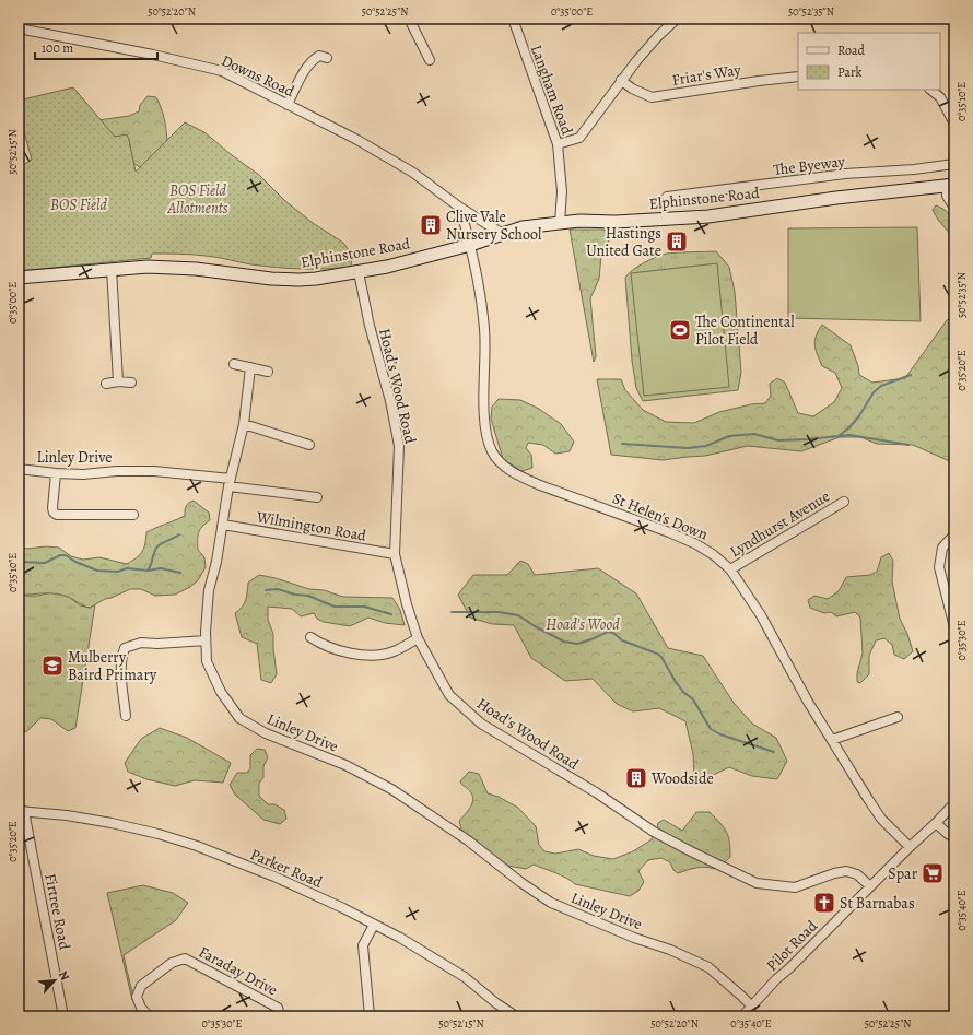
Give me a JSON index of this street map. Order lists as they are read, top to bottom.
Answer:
{
  "streets": {
    "street": [
      "Friar's Way",
      "Downs Road",
      "Langham Road",
      "The Byeway",
      "Elphinstone Road",
      "Hoad's Wood Road",
      "Linley Drive",
      "St Helen's Down",
      "Lyndhurst Avenue",
      "Wilmington Road",
      "Parker Road",
      "Firtree Road",
      "Pilot Road",
      "Faraday Drive"
    ]
  },
  "crossings": [
    ["Downs Road", "Elphinstone Road"],
    ["Langham Road", "Elphinstone Road"],
    ["Elphinstone Road", "Hoad's Wood Road"],
    ["Elphinstone Road", "St Helen's Down"],
    ["Hoad's Wood Road", "Wilmington Road"],
    ["Hoad's Wood Road", "Pilot Road"],
    ["Linley Drive", "Wilmington Road"],
    ["Linley Drive", "Pilot Road"],
    ["St Helen's Down", "Lyndhurst Avenue"],
    ["St Helen's Down", "Pilot Road"],
    ["Parker Road", "Firtree Road"]
  ],
  "parks": ["BOS Field Allotments", "BOS Field", "Hoad's Wood"],
  "places": {
    "building": ["Clive Vale Nursery School", "Hastings United Gate", "Woodside"],
    "sports": ["The Continental Pilot Field"],
    "school or university": ["Mulberry Baird Primary"],
    "supermarket": ["Spar"],
    "church": ["St Barnabas"]
  },
  "legend": ["Road", "Park"],
  "scale_bar": "100 m",
  "north": "top right",
  "coordinates": [
    "50°52'20\"N",
    "50°52'25\"N",
    "0°35'00\"E",
    "50°52'35\"N",
    "0°35'10\"E",
    "50°52'15\"N",
    "0°35'20\"E",
    "0°35'30\"E",
    "0°35'40\"E"
  ]
}
